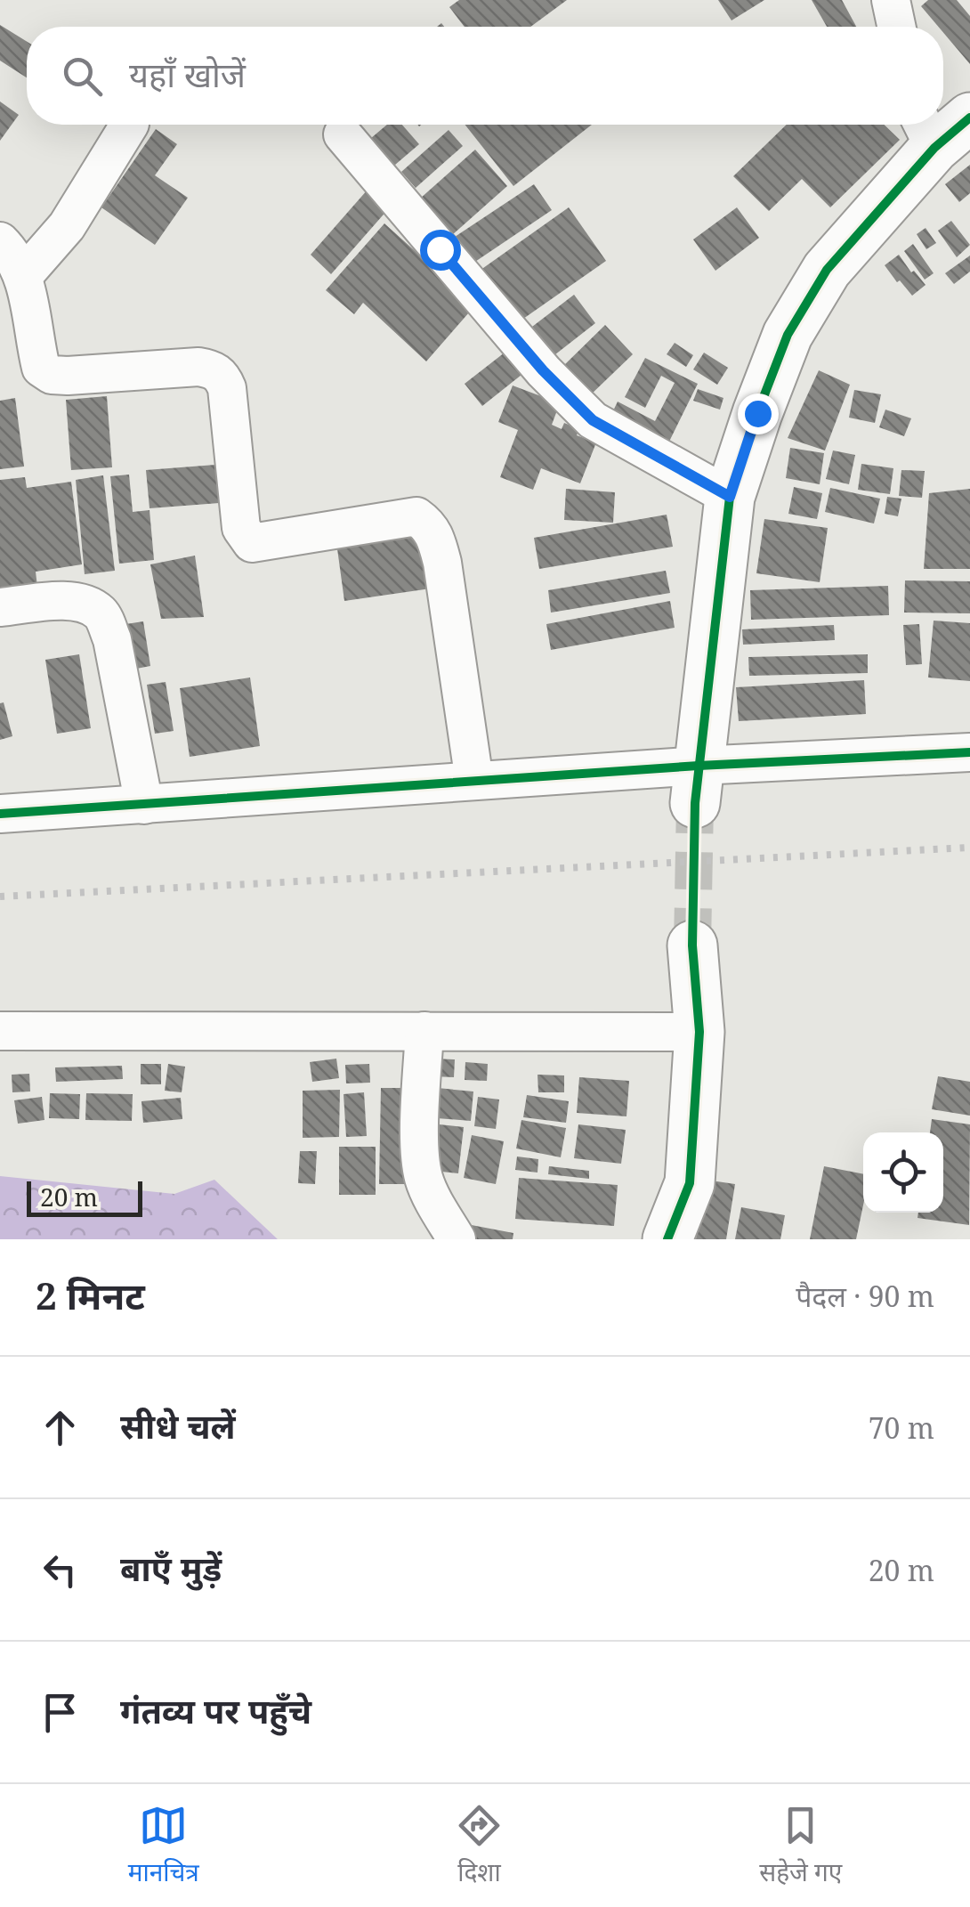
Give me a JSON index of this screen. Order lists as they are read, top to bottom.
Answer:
{
  "scale_bar": "20 m",
  "page": {
    "search": "यहाँ खोजें",
    "scale": "20 m",
    "heading": ["2 मिनट", "पैदल · 90 m"],
    "list": [
      ["सीधे चलें", "70 m"],
      ["बाएँ मुड़ें", "20 m"],
      "गंतव्य पर पहुँचे"
    ],
    "nav": ["मानचित्र", "दिशा", "सहेजे गए"]
  }
}
